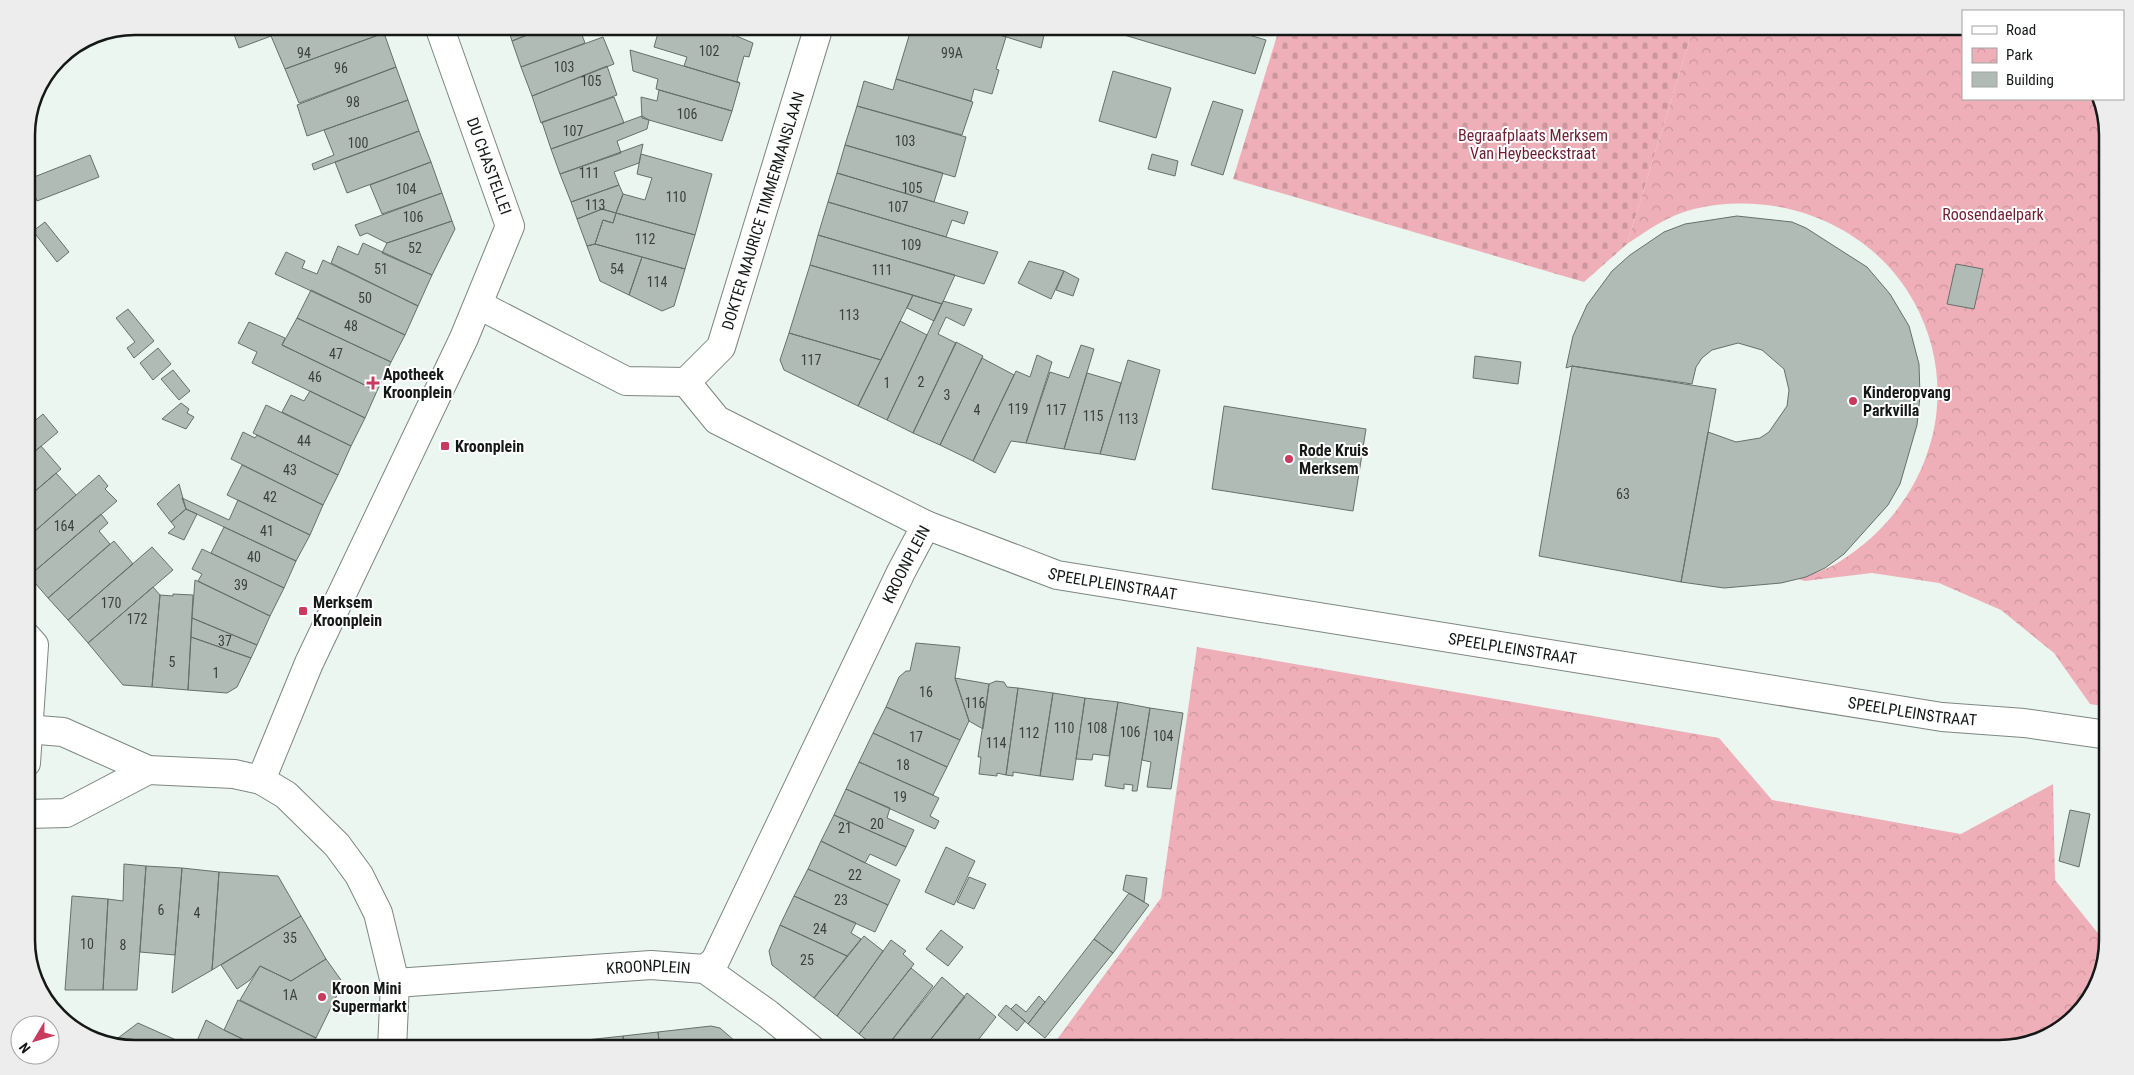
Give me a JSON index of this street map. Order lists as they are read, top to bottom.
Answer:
{
  "streets": {
    "street": [
      "DU CHASTELLEI",
      "DOKTER MAURICE TIMMERMANSLAAN",
      "KROONPLEIN",
      "SPEELPLEINSTRAAT"
    ]
  },
  "crossings": [
    ["DOKTER MAURICE TIMMERMANSLAAN", "KROONPLEIN"],
    ["KROONPLEIN", "SPEELPLEINSTRAAT"]
  ],
  "parks": ["Begraafplaats Merksem Van Heybeeckstraat", "Roosendaelpark"],
  "places": {
    "health": ["Apotheek Kroonplein"],
    "other": ["Kinderopvang Parkvilla", "Rode Kruis Merksem", "Kroon Mini Supermarkt"],
    "transit": ["Kroonplein", "Merksem Kroonplein"]
  },
  "house_numbers": [
    "102",
    "94",
    "99A",
    "103",
    "96",
    "105",
    "98",
    "106",
    "107",
    "103",
    "100",
    "111",
    "105",
    "104",
    "110",
    "113",
    "107",
    "106",
    "112",
    "109",
    "52",
    "51",
    "54",
    "111",
    "114",
    "50",
    "113",
    "48",
    "47",
    "117",
    "46",
    "2",
    "1",
    "3",
    "119",
    "4",
    "117",
    "115",
    "113",
    "44",
    "43",
    "63",
    "42",
    "164",
    "41",
    "40",
    "39",
    "170",
    "172",
    "37",
    "5",
    "1",
    "16",
    "116",
    "110",
    "108",
    "106",
    "112",
    "104",
    "17",
    "114",
    "18",
    "19",
    "20",
    "21",
    "22",
    "23",
    "6",
    "4",
    "24",
    "35",
    "10",
    "8",
    "25",
    "1A"
  ],
  "legend": ["Road", "Park", "Building"],
  "north": "bottom left"
}
